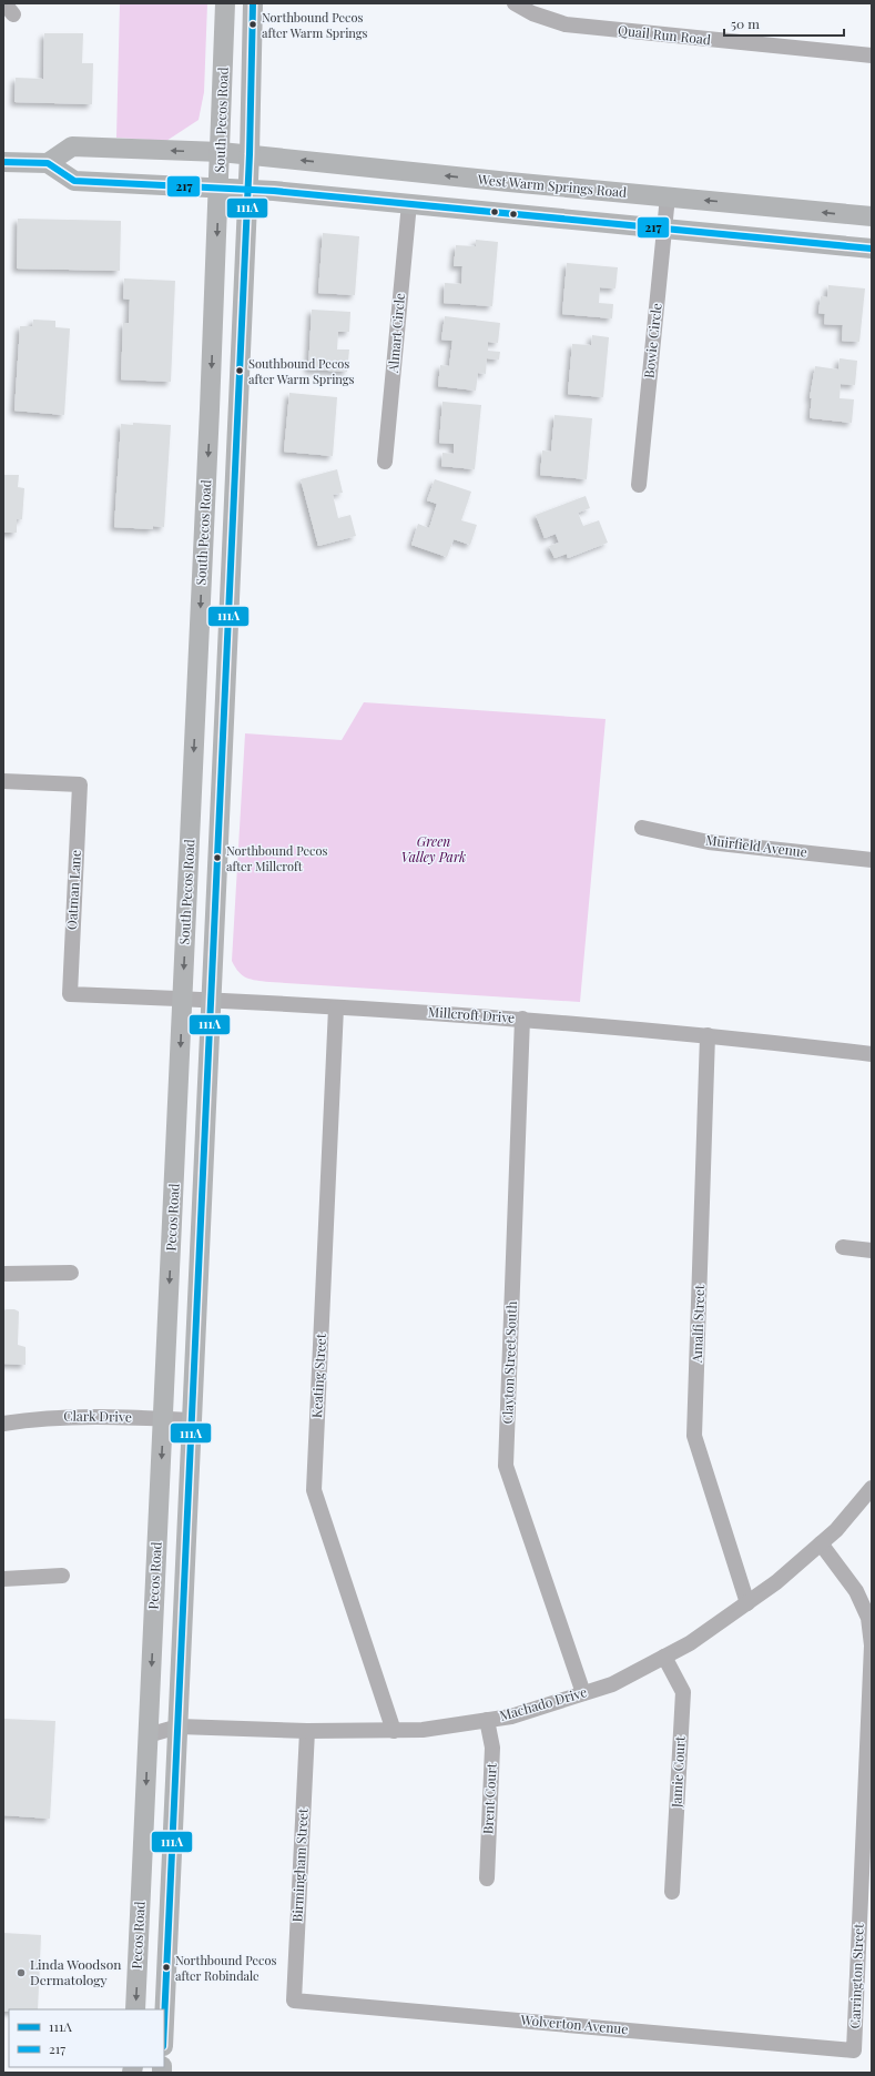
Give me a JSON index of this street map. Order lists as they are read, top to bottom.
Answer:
{
  "streets": {
    "main road": ["South Pecos Road", "West Warm Springs Road", "Pecos Road"],
    "street": [
      "Quail Run Road",
      "Almart Circle",
      "Bowie Circle",
      "Muirfield Avenue",
      "Oatman Lane",
      "Millcroft Drive",
      "Amalfi Street",
      "Clayton Street South",
      "Keating Street",
      "Clark Drive",
      "Machado Drive",
      "Jamie Court",
      "Brent Court",
      "Birmingham Street",
      "Carrington Street",
      "Wolverton Avenue"
    ]
  },
  "crossings": [
    ["South Pecos Road", "West Warm Springs Road"],
    ["South Pecos Road", "Millcroft Drive"],
    ["South Pecos Road", "Pecos Road"],
    ["West Warm Springs Road", "Bowie Circle"],
    ["West Warm Springs Road", "Pecos Road"],
    ["Oatman Lane", "Millcroft Drive"],
    ["Millcroft Drive", "Pecos Road"],
    ["Millcroft Drive", "Amalfi Street"],
    ["Millcroft Drive", "Clayton Street South"],
    ["Millcroft Drive", "Keating Street"],
    ["Pecos Road", "Clark Drive"],
    ["Pecos Road", "Machado Drive"],
    ["Amalfi Street", "Machado Drive"],
    ["Clayton Street South", "Machado Drive"],
    ["Keating Street", "Machado Drive"],
    ["Machado Drive", "Jamie Court"],
    ["Machado Drive", "Brent Court"],
    ["Machado Drive", "Birmingham Street"],
    ["Machado Drive", "Carrington Street"],
    ["Birmingham Street", "Wolverton Avenue"],
    ["Carrington Street", "Wolverton Avenue"]
  ],
  "one_way": ["South Pecos Road"],
  "parks": ["Green Valley Park"],
  "places": [
    "Northbound Pecos after Warm Springs",
    "Southbound Pecos after Warm Springs",
    "Northbound Pecos after Millcroft",
    "Northbound Pecos after Robindale",
    "Linda Woodson Dermatology"
  ],
  "lines": ["transit line 111A", "transit line 217"],
  "legend": ["111A", "217"],
  "scale_bar": "50 m"
}
